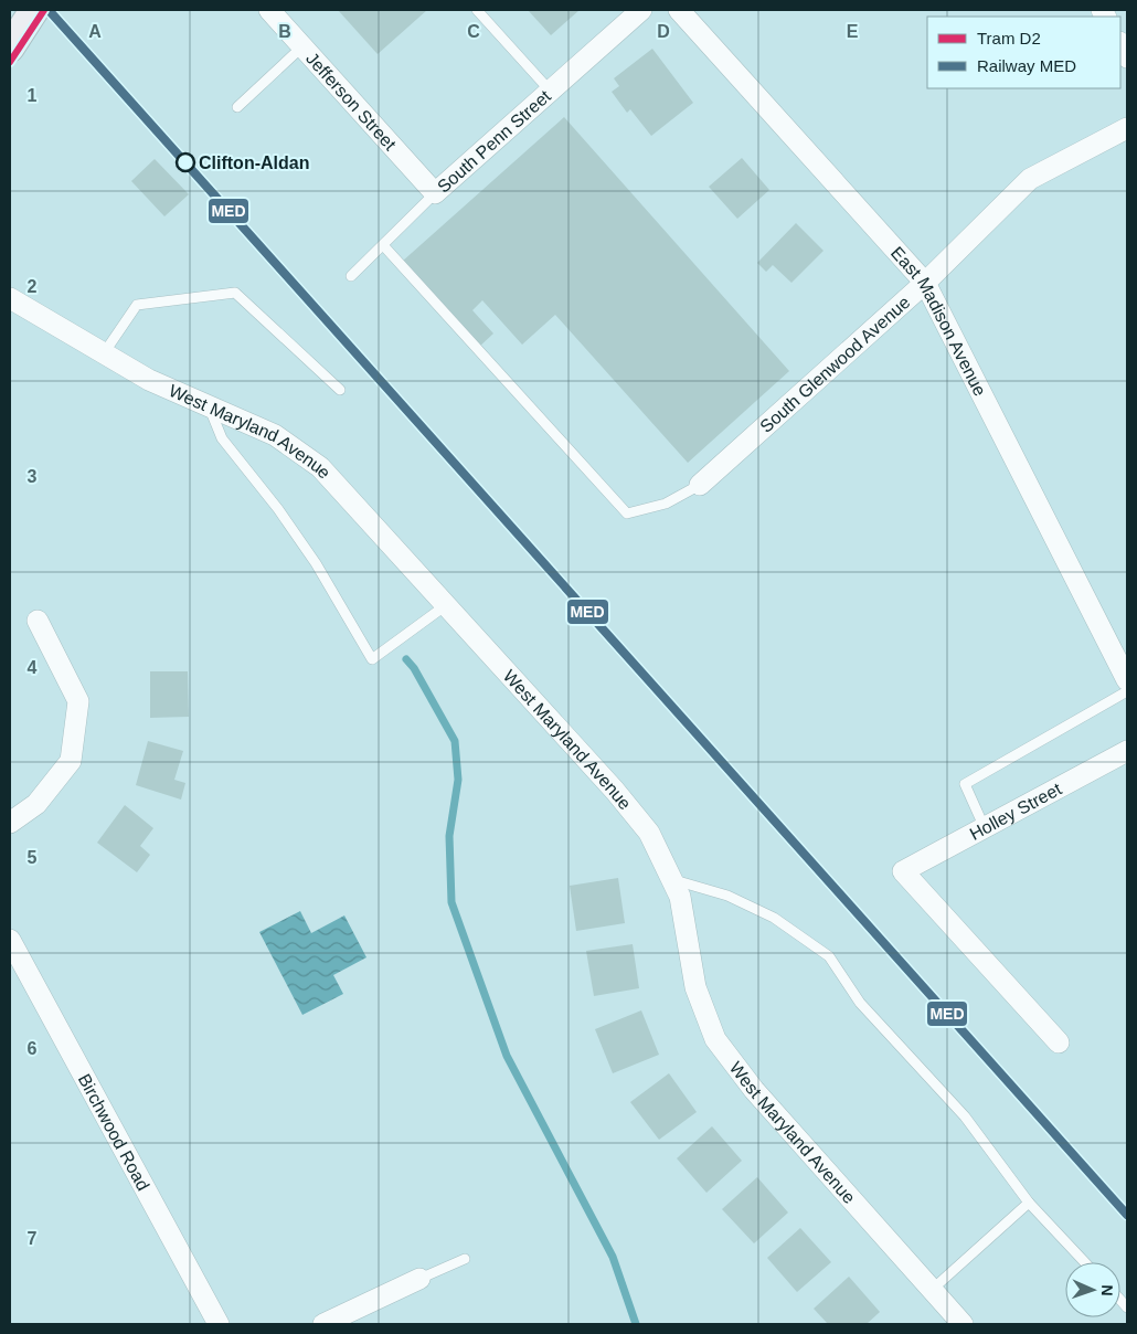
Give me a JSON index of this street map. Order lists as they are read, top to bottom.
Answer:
{
  "streets": {
    "street": [
      "Jefferson Street",
      "South Penn Street",
      "East Madison Avenue",
      "South Glenwood Avenue",
      "West Maryland Avenue",
      "Holley Street",
      "Birchwood Road"
    ]
  },
  "crossings": [
    ["Jefferson Street", "South Penn Street"],
    ["East Madison Avenue", "South Glenwood Avenue"]
  ],
  "places": ["Clifton-Aldan"],
  "lines": ["tram line D2", "rail line MED"],
  "legend": ["Tram D2", "Railway MED"],
  "north": "right",
  "grid": {
    "columns": [
      "A",
      "B",
      "C",
      "D",
      "E"
    ],
    "rows": [
      "1",
      "2",
      "3",
      "4",
      "5",
      "6",
      "7"
    ]
  }
}
